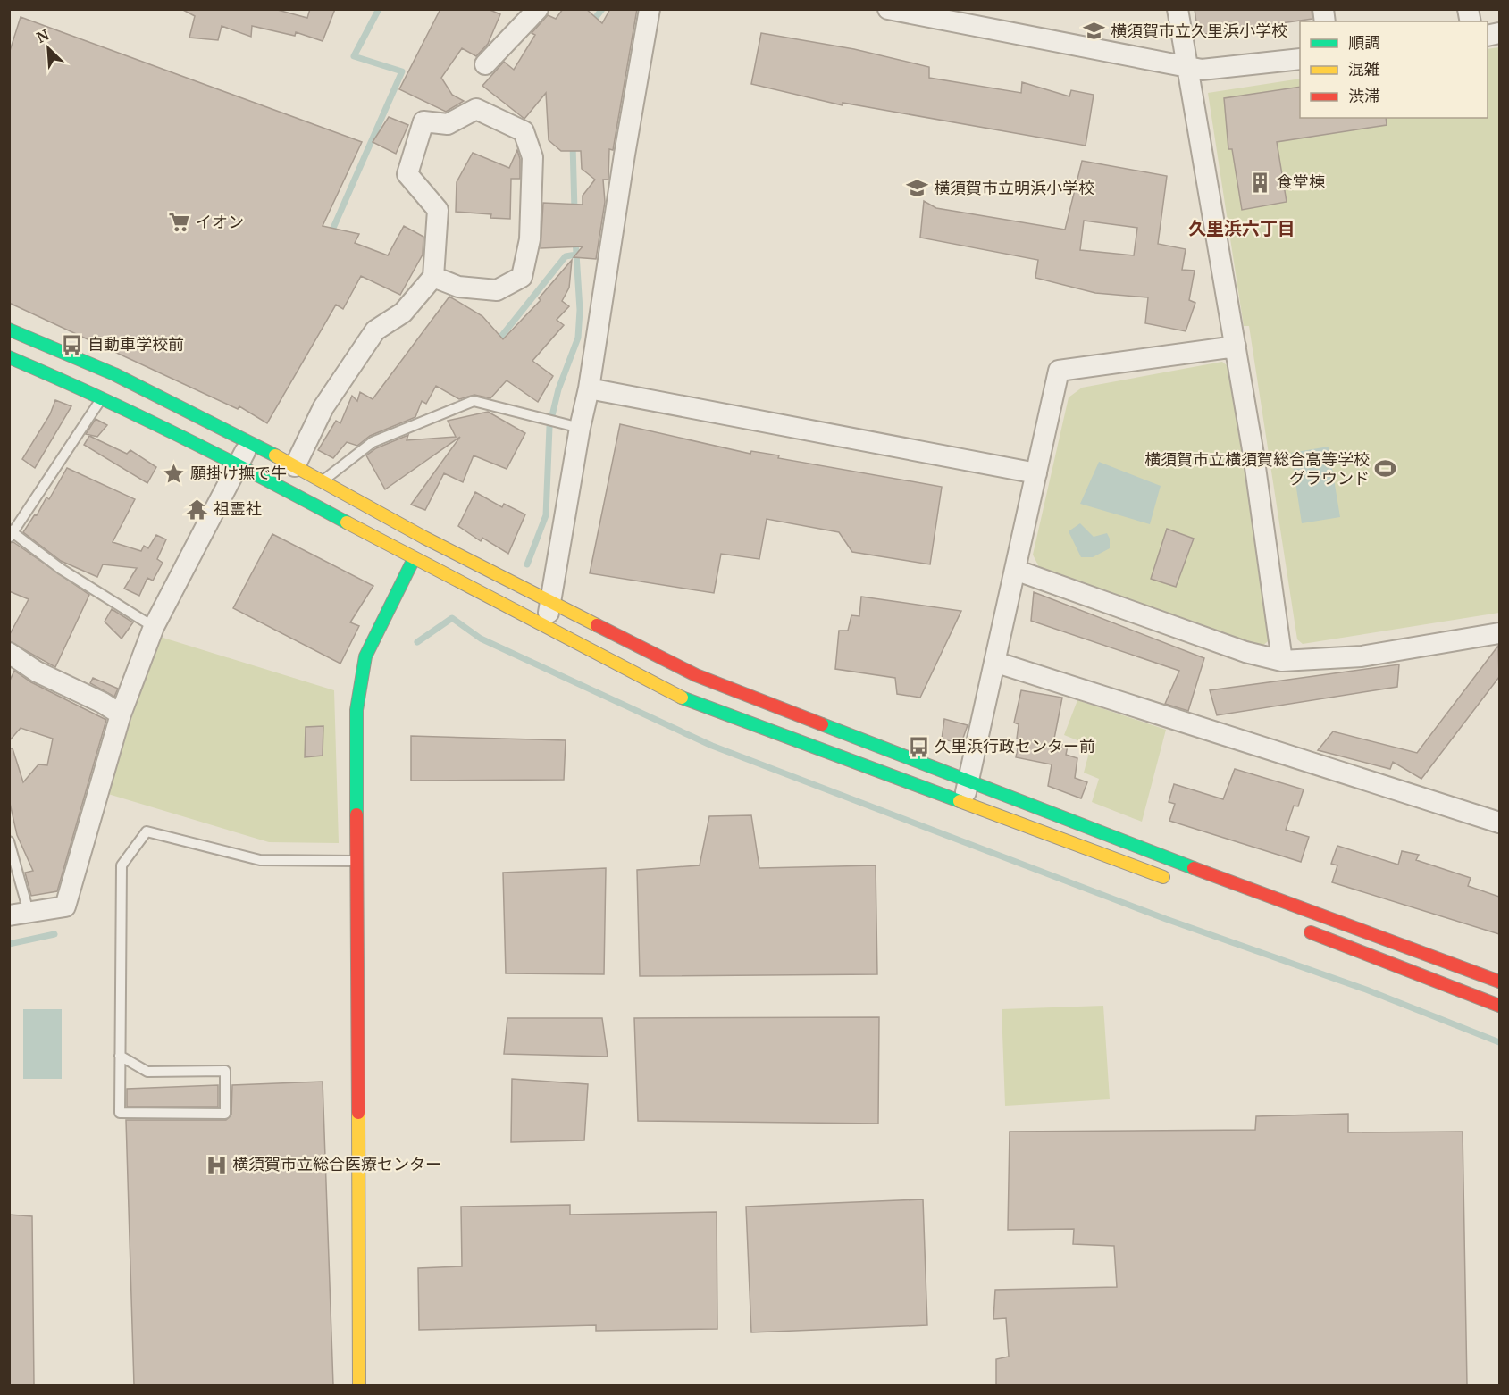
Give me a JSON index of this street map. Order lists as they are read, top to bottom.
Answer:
{
  "districts": ["久里浜六丁目"],
  "places": {
    "school or university": ["横須賀市立久里浜小学校", "横須賀市立明浜小学校"],
    "building": ["食堂棟"],
    "supermarket": ["イオン"],
    "bus stop": ["自動車学校前", "久里浜行政センター前"],
    "sports": ["横須賀市立横須賀総合高等学校 グラウンド"],
    "place": ["願掛け撫で牛"],
    "temple": ["祖霊社"],
    "hospital": ["横須賀市立総合医療センター"]
  },
  "legend": ["順調", "混雑", "渋滞"],
  "north": "top left"
}
